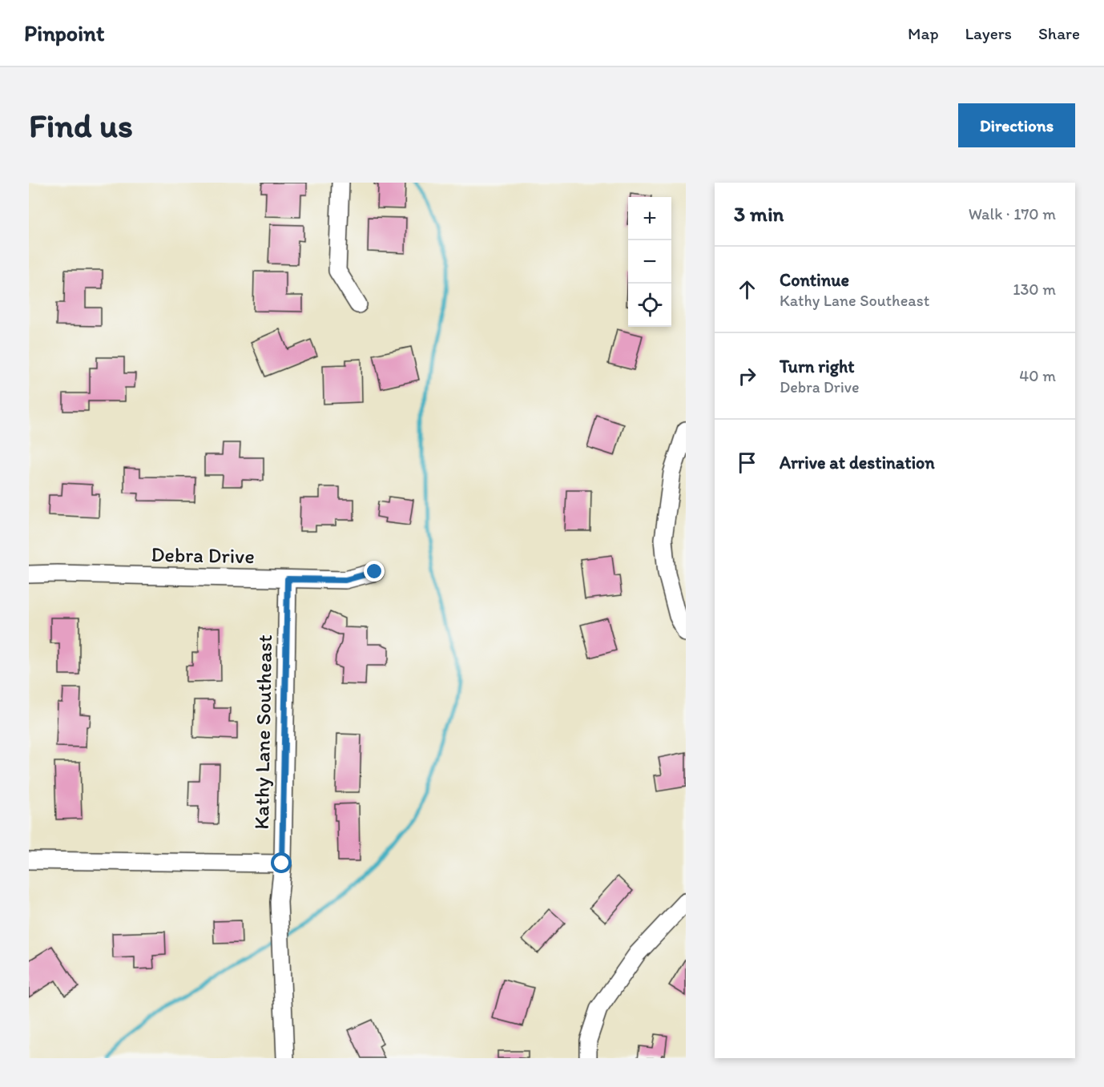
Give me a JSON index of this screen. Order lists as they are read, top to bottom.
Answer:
{
  "streets": {
    "street": ["Debra Drive", "Kathy Lane Southeast"]
  },
  "crossings": [
    ["Debra Drive", "Kathy Lane Southeast"]
  ],
  "page": {
    "header": "Pinpoint",
    "nav": ["Map", "Layers", "Share"],
    "buttons": "Directions",
    "title": "Find us",
    "heading": ["3 min", "Walk · 170 m"],
    "map_buttons": ["+", "−"],
    "list": [
      ["Continue", "Kathy Lane Southeast", "130 m"],
      ["Turn right", "Debra Drive", "40 m"],
      "Arrive at destination"
    ]
  }
}
